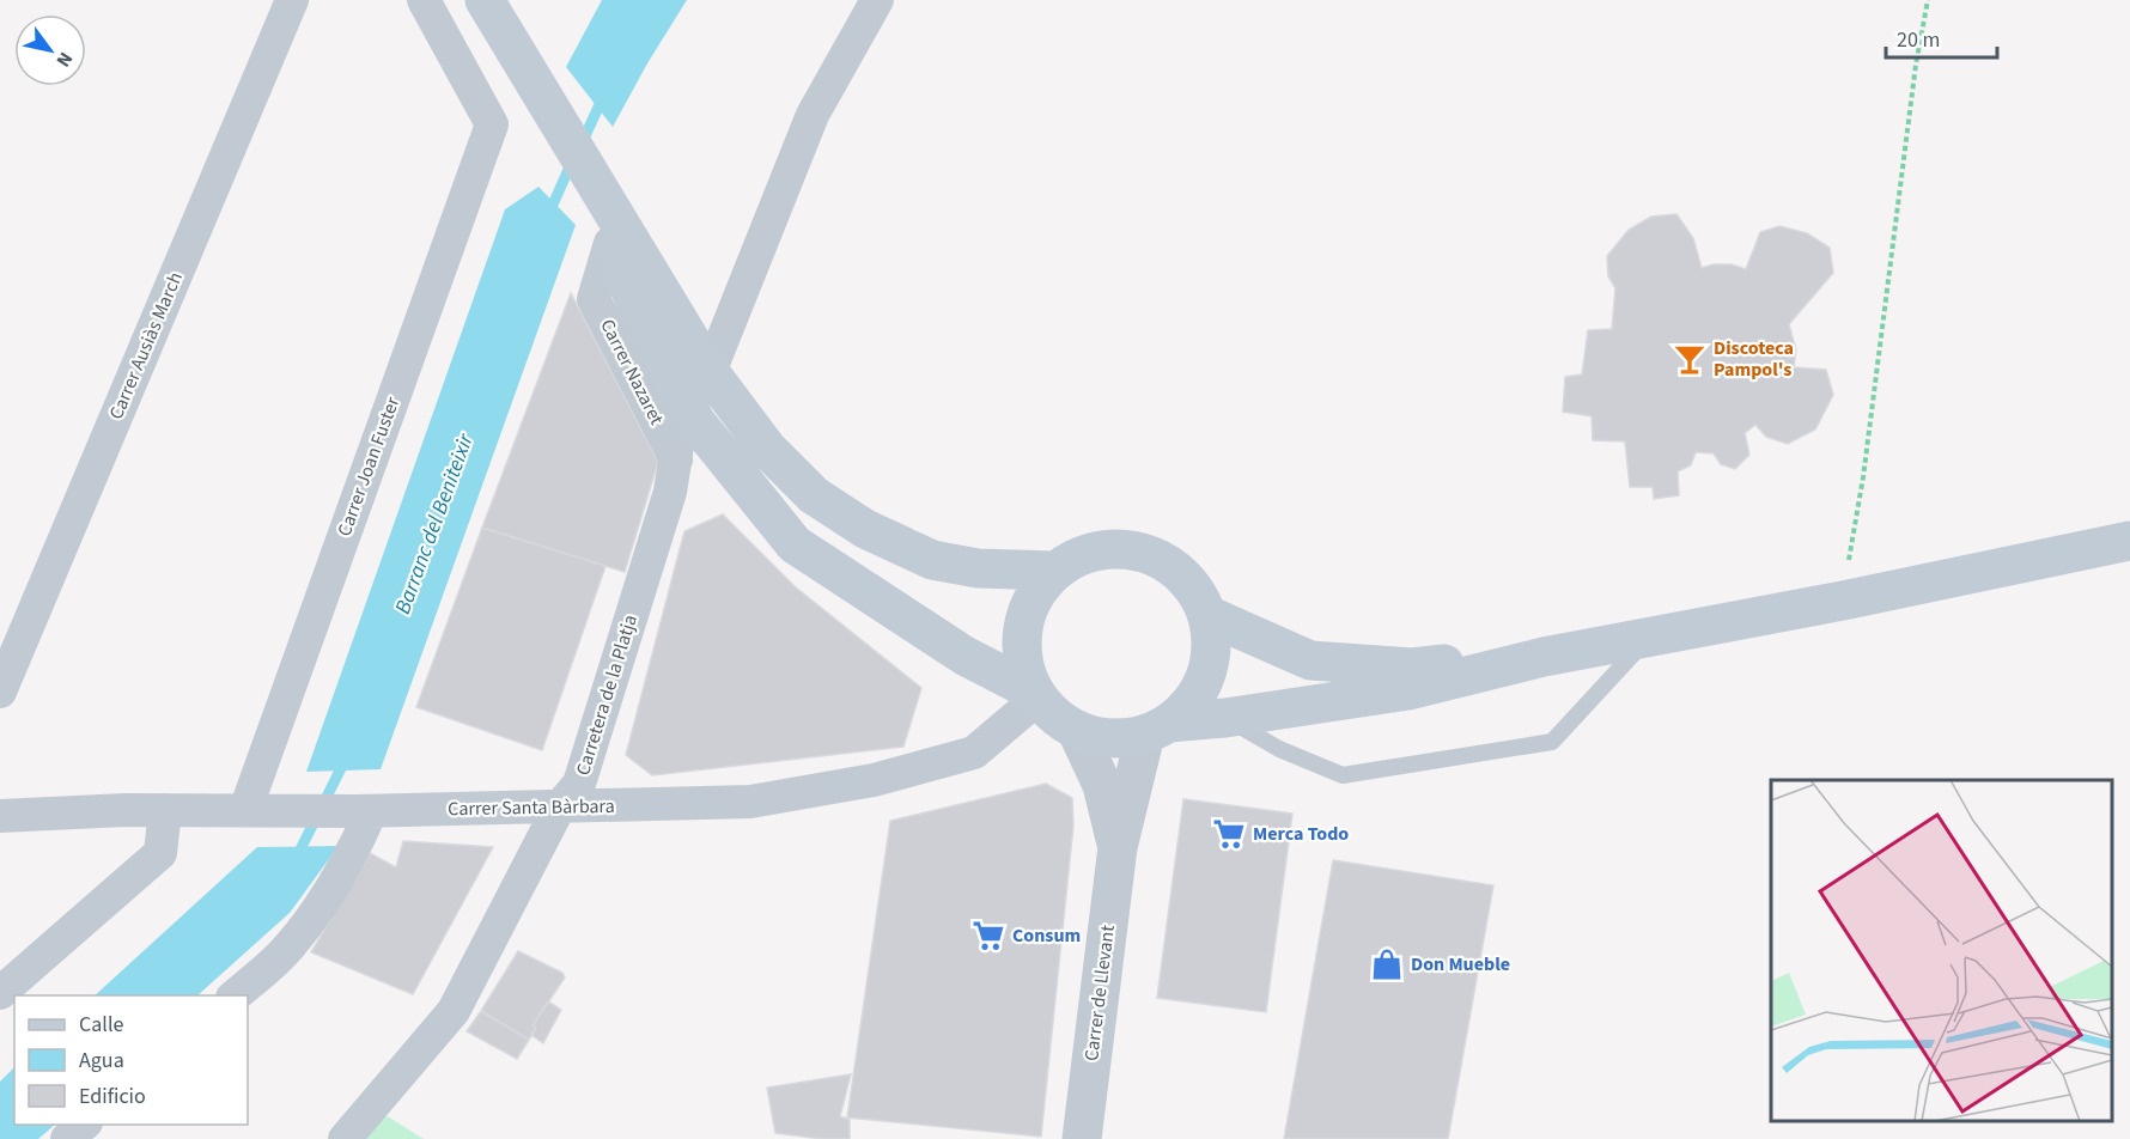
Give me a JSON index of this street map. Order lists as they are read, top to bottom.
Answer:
{
  "streets": {
    "street": [
      "Carrer Ausiàs March",
      "Carrer Nazaret",
      "Carrer Joan Fuster",
      "Carretera de la Platja",
      "Carrer Santa Bàrbara",
      "Carrer de Llevant"
    ]
  },
  "crossings": [
    ["Carrer Nazaret", "Carretera de la Platja"],
    ["Carrer Joan Fuster", "Carrer Santa Bàrbara"],
    ["Carretera de la Platja", "Carrer Santa Bàrbara"],
    ["Carrer Santa Bàrbara", "Carrer de Llevant"]
  ],
  "water": ["Barranc del Beniteixir"],
  "places": {
    "bar": ["Discoteca Pampol's"],
    "supermarket": ["Merca Todo", "Consum"],
    "shop": ["Don Mueble"]
  },
  "legend": ["Calle", "Agua", "Edificio"],
  "scale_bar": "20 m",
  "north": "bottom right"
}
